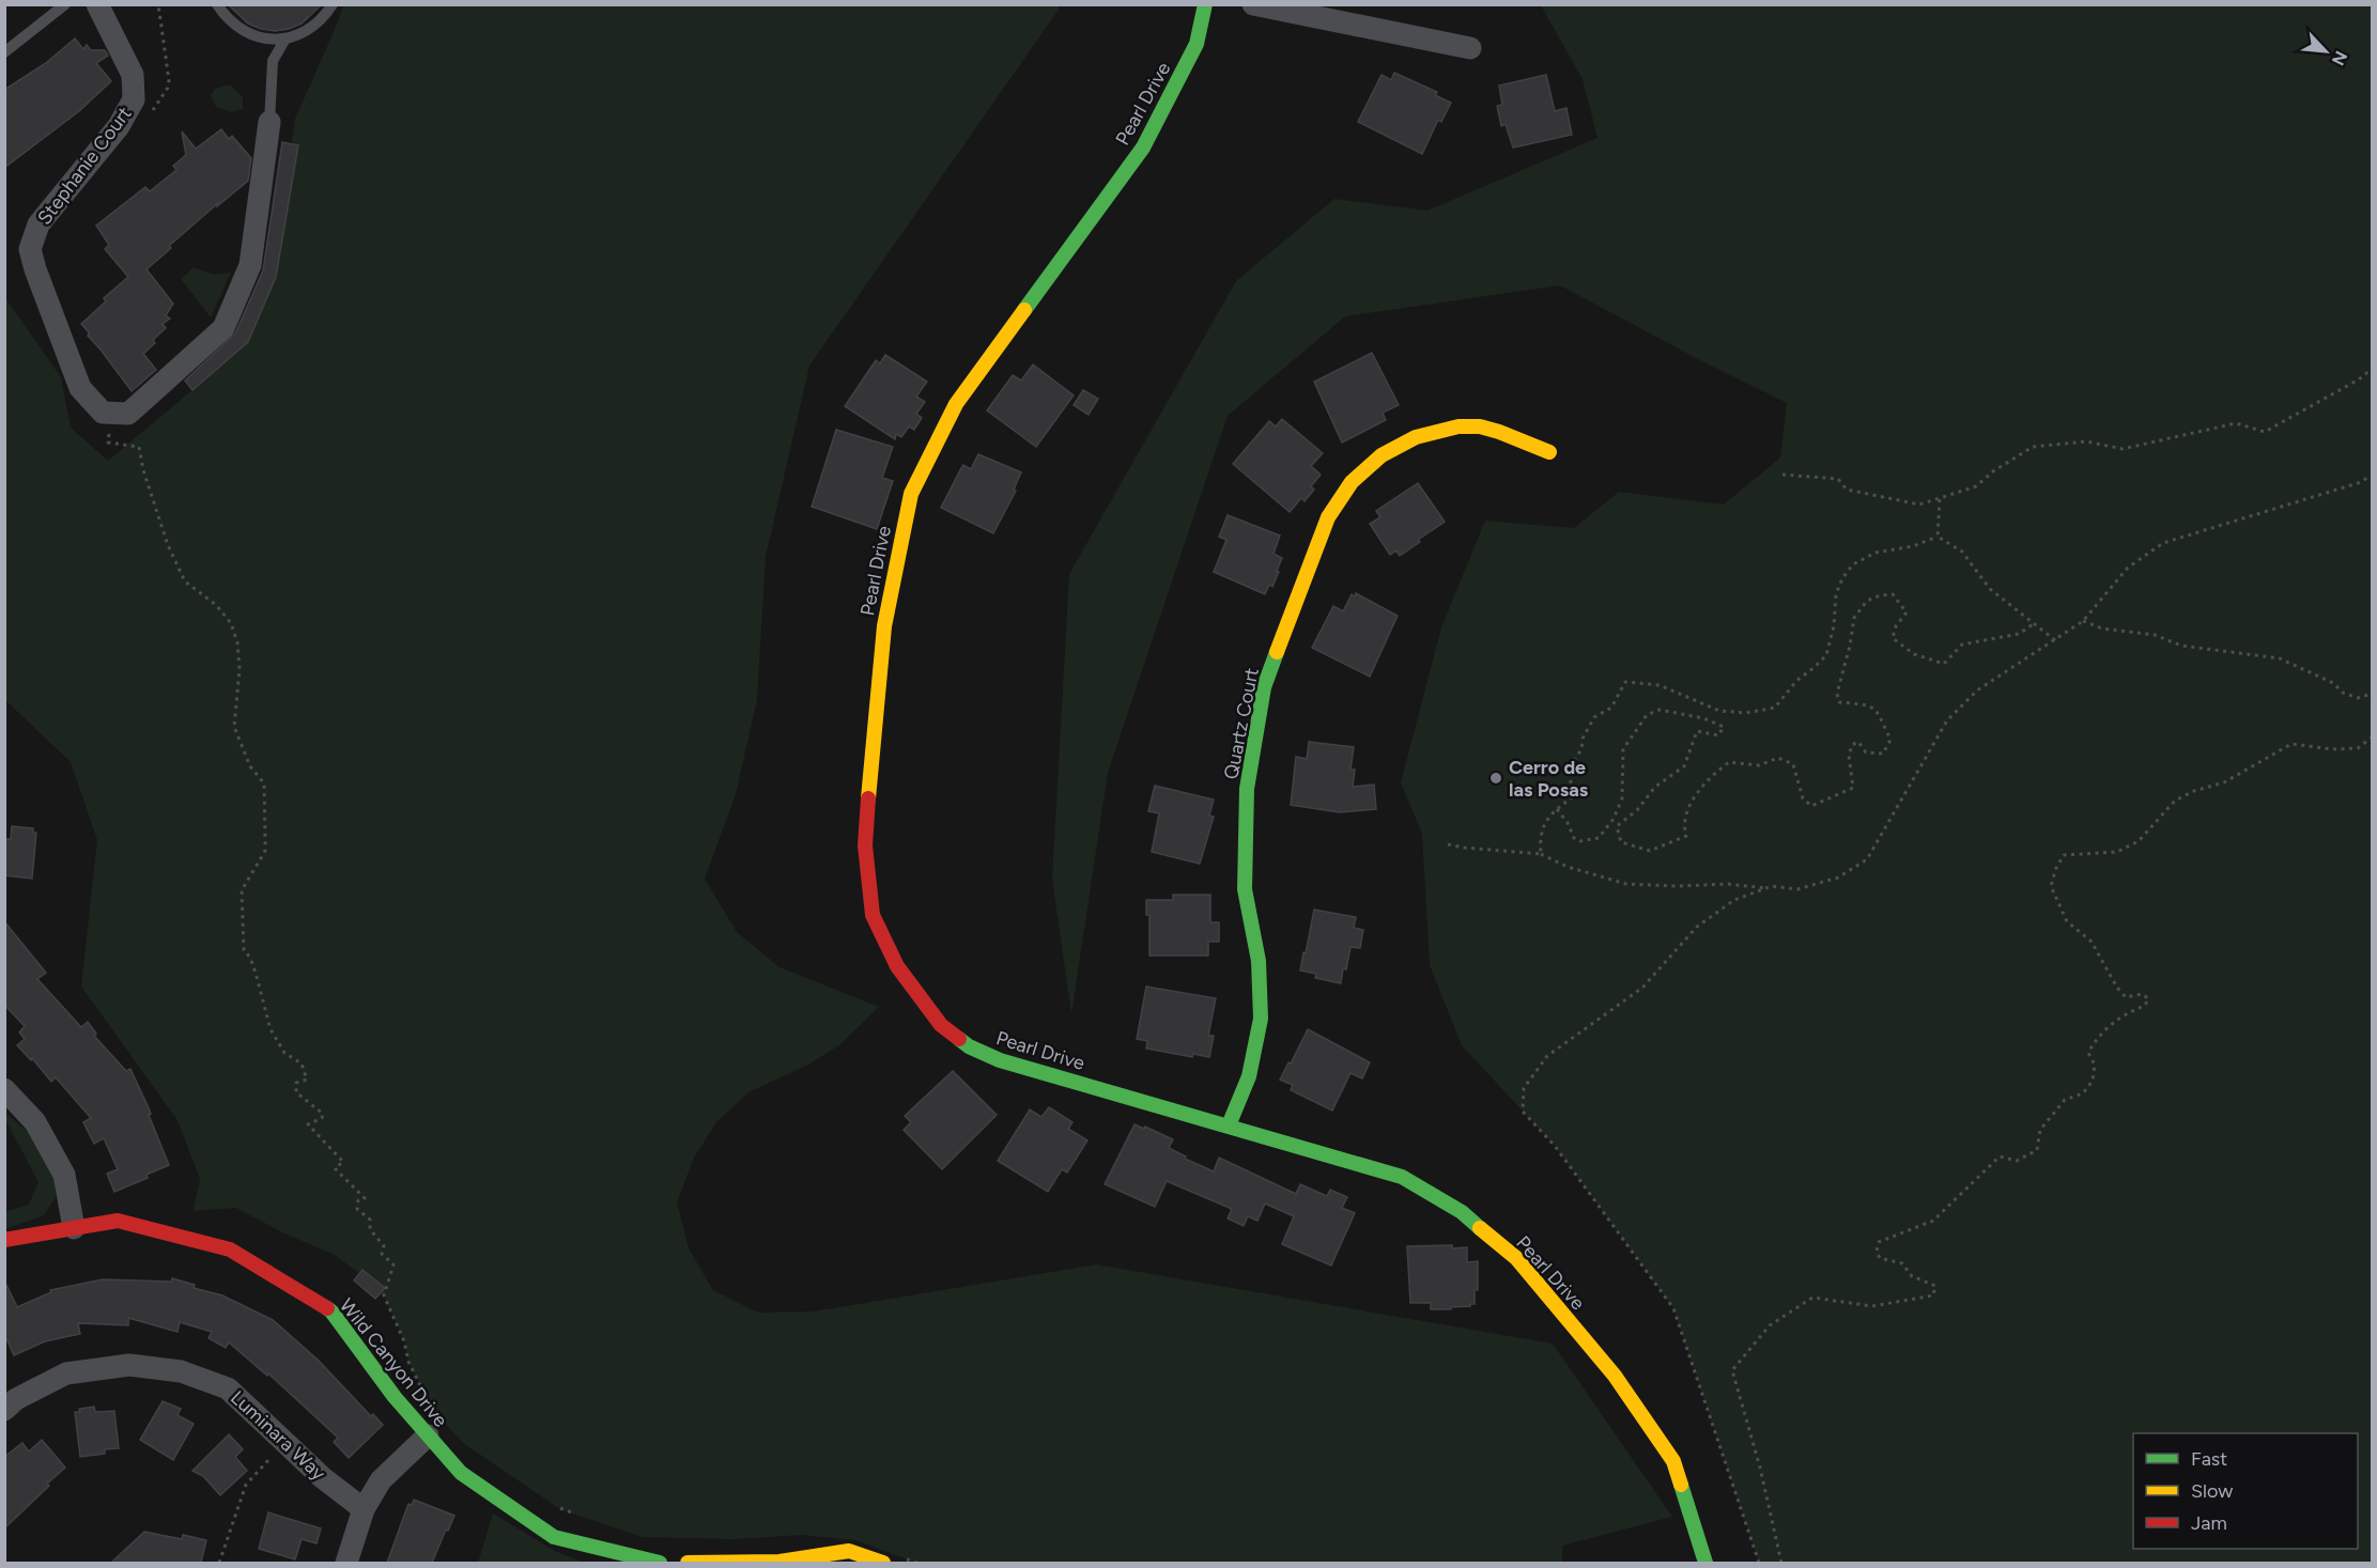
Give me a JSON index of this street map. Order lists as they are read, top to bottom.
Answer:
{
  "streets": {
    "street": [
      "Pearl Drive",
      "Stephanie Court",
      "Quartz Court",
      "Wild Canyon Drive",
      "Luminara Way"
    ]
  },
  "crossings": [
    ["Pearl Drive", "Quartz Court"]
  ],
  "places": ["Cerro de las Posas"],
  "legend": ["Fast", "Slow", "Jam"],
  "north": "bottom right"
}
